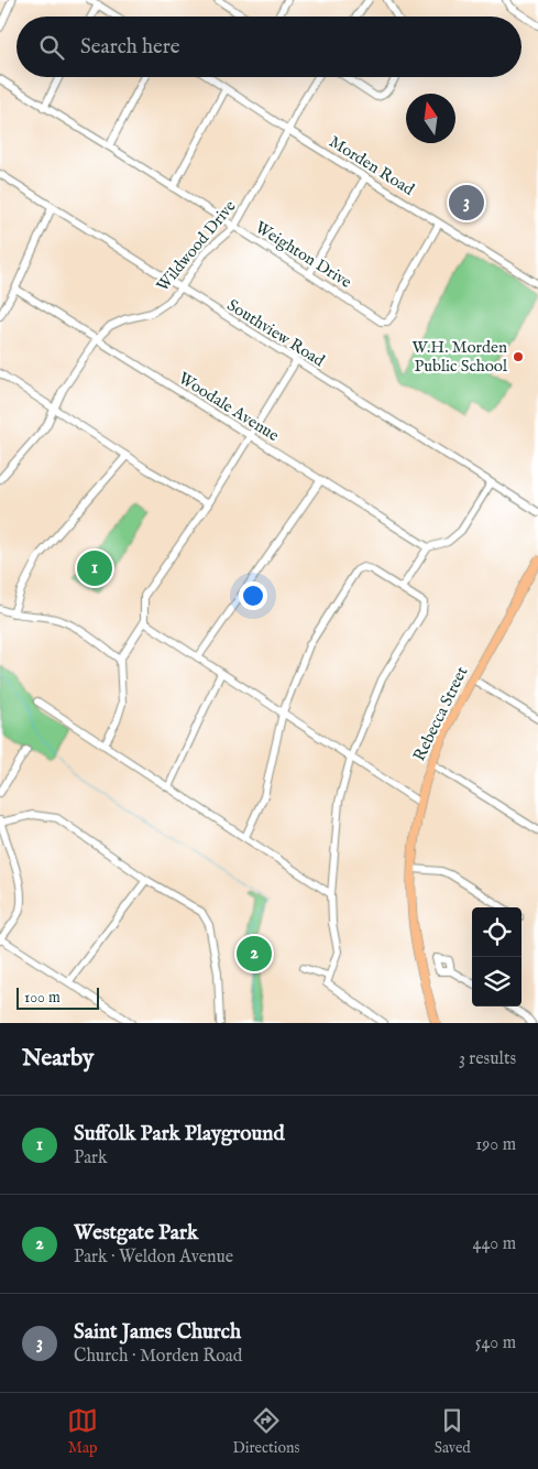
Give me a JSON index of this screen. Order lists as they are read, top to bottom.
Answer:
{
  "streets": {
    "main road": ["Rebecca Street"],
    "street": [
      "Morden Road",
      "Wildwood Drive",
      "Weighton Drive",
      "Southview Road",
      "Woodale Avenue"
    ]
  },
  "crossings": [
    ["Morden Road", "Wildwood Drive"],
    ["Morden Road", "Weighton Drive"],
    ["Wildwood Drive", "Weighton Drive"],
    ["Wildwood Drive", "Southview Road"],
    ["Wildwood Drive", "Woodale Avenue"]
  ],
  "places": ["W.H. Morden Public School"],
  "scale_bar": "100 m",
  "north": "top",
  "page": {
    "search": "Search here",
    "pins": ["3", "1", "2"],
    "scale": "100 m",
    "heading": ["Nearby", "3 results"],
    "list": [
      {
        "mark": "1",
        "name": "Suffolk Park Playground",
        "note": "Park",
        "value": "190 m"
      },
      {
        "mark": "2",
        "name": "Westgate Park",
        "note": "Park · Weldon Avenue",
        "value": "440 m"
      },
      {
        "mark": "3",
        "name": "Saint James Church",
        "note": "Church · Morden Road",
        "value": "540 m"
      }
    ],
    "nav": ["Map", "Directions", "Saved"]
  }
}
